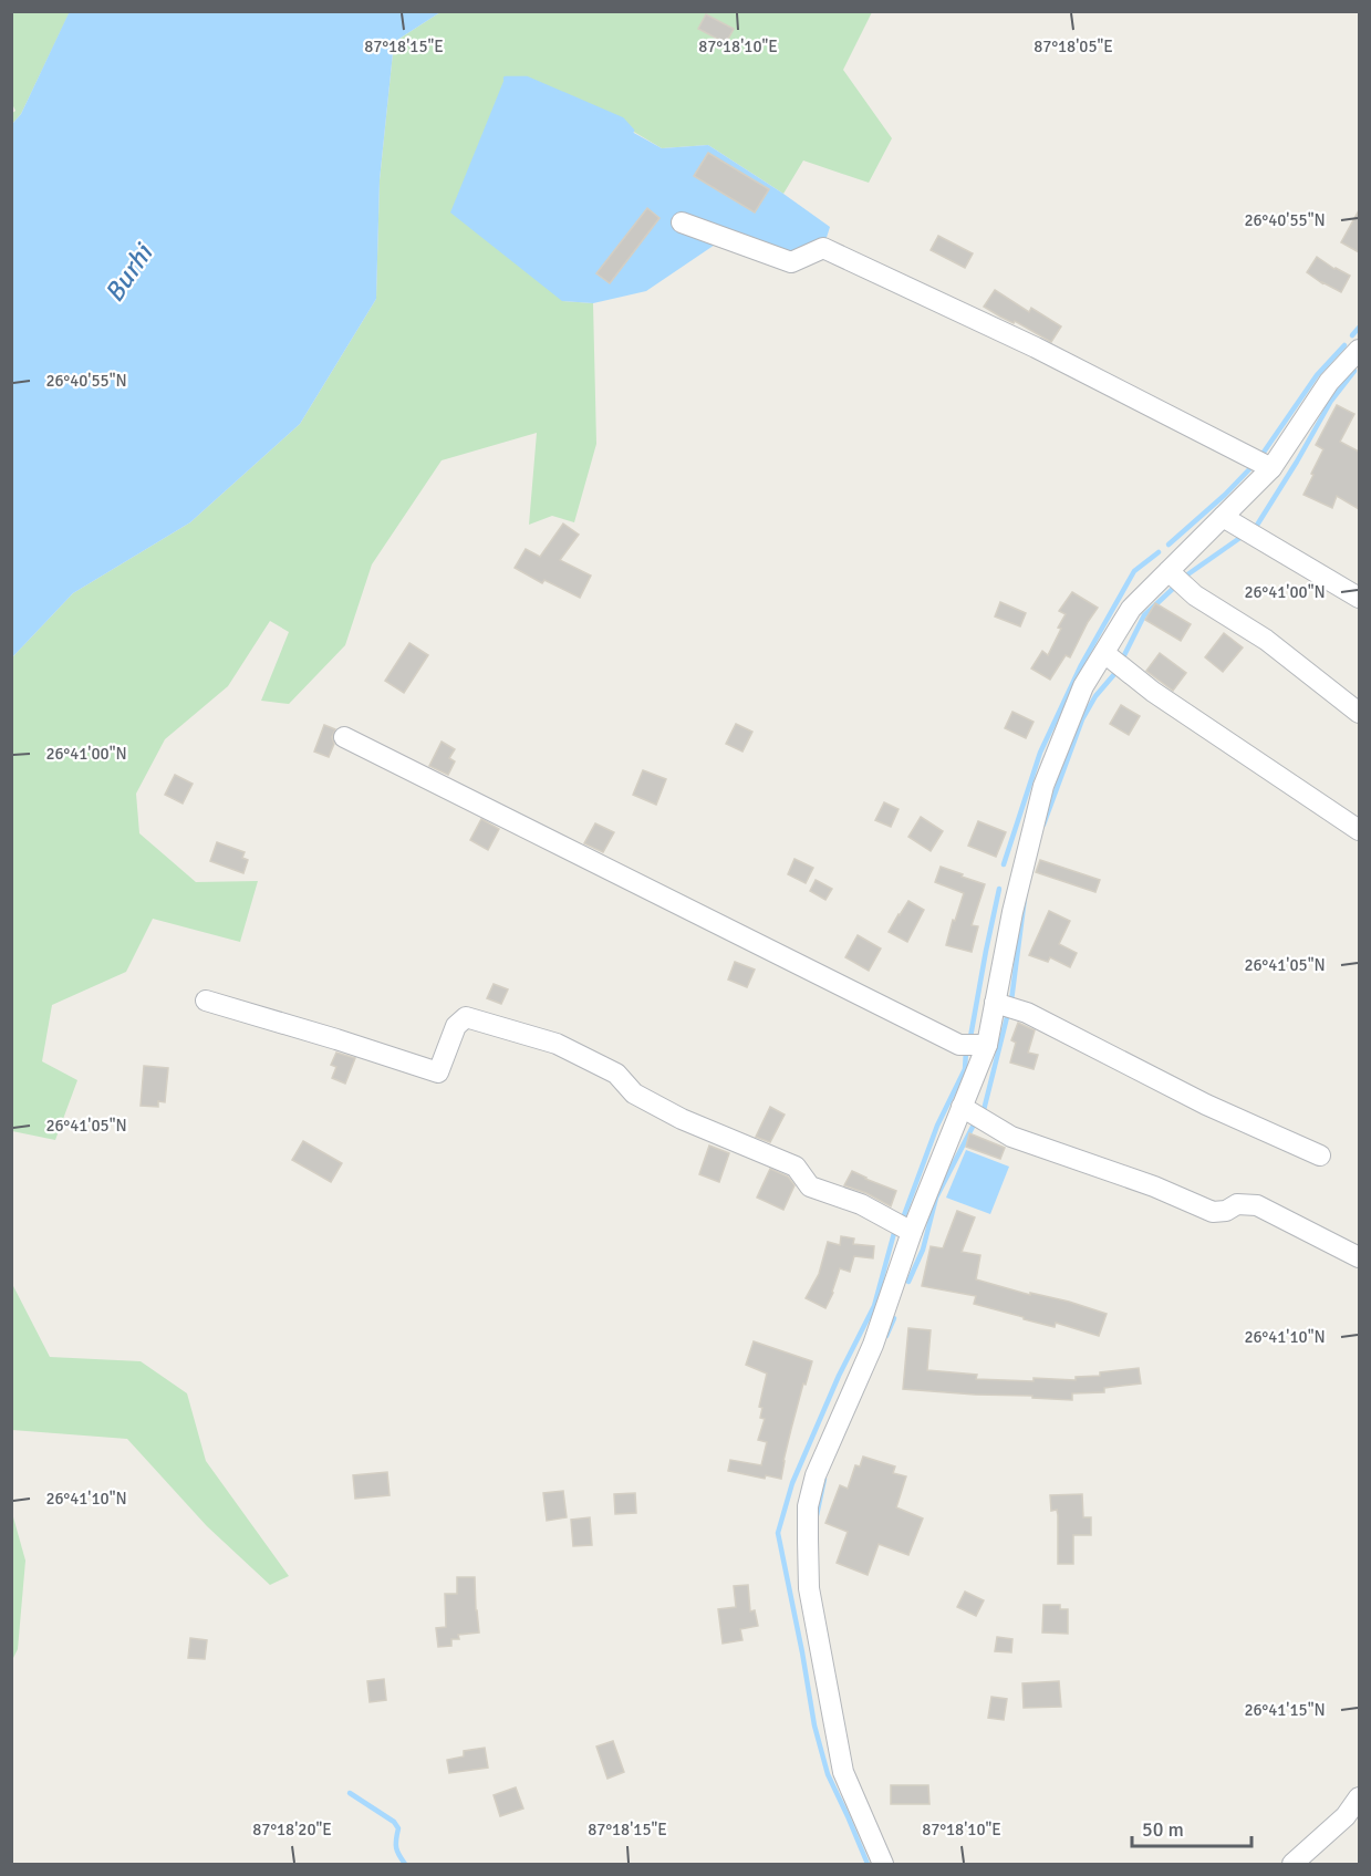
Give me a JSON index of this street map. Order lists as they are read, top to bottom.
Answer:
{
  "water": ["Burhi"],
  "scale_bar": "50 m",
  "coordinates": [
    "87°18'15\"E",
    "87°18'10\"E",
    "87°18'05\"E",
    "26°40'55\"N",
    "26°41'00\"N",
    "26°41'05\"N",
    "26°41'10\"N",
    "26°41'15\"N",
    "87°18'20\"E"
  ]
}
